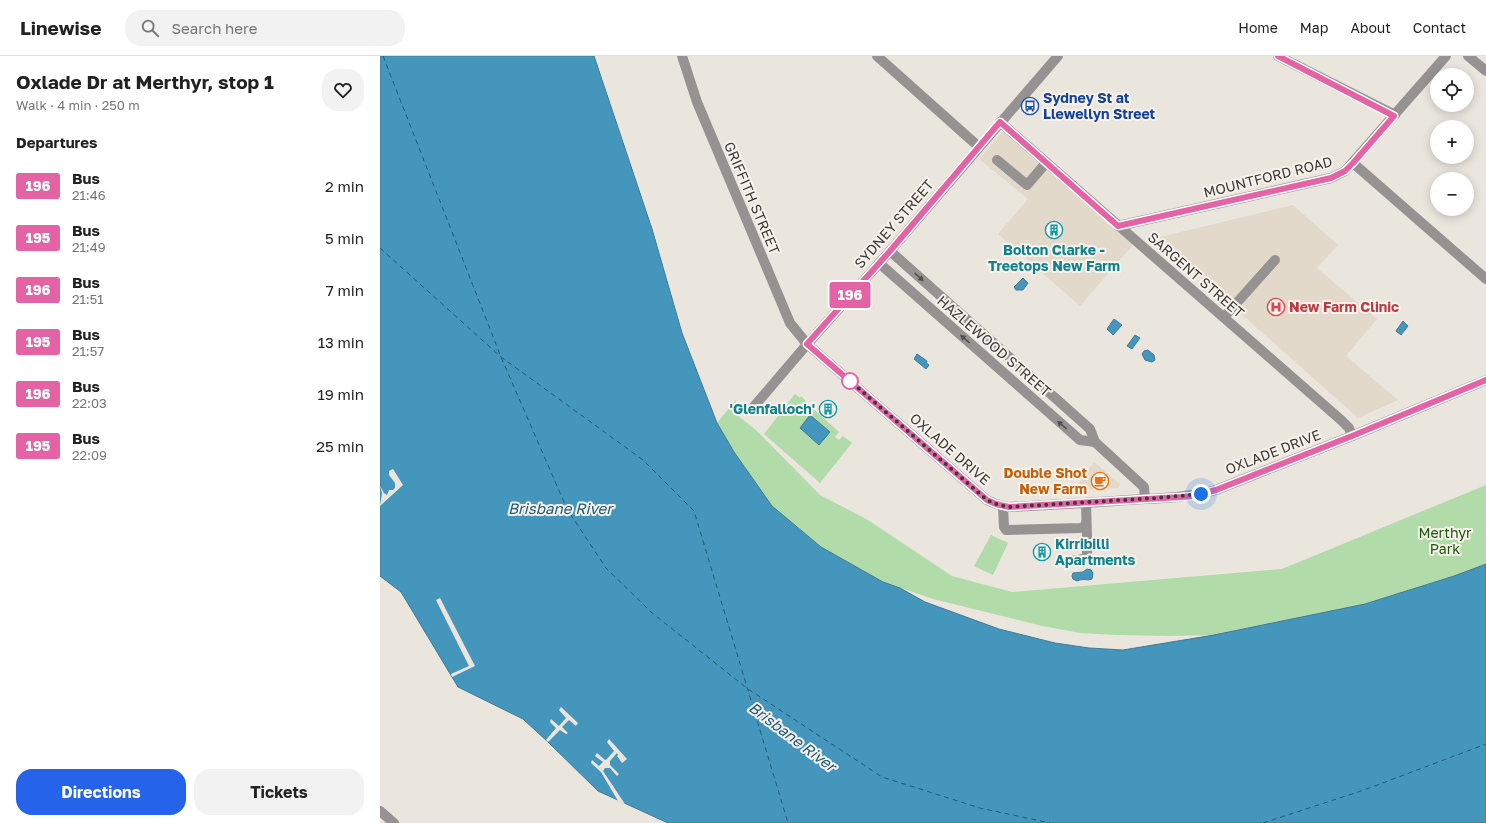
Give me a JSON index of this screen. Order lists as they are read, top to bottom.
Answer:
{
  "streets": {
    "street": [
      "MOUNTFORD ROAD",
      "GRIFFITH STREET",
      "SYDNEY STREET",
      "SARGENT STREET",
      "HAZLEWOOD STREET",
      "OXLADE DRIVE"
    ]
  },
  "crossings": [
    ["MOUNTFORD ROAD", "SARGENT STREET"],
    ["GRIFFITH STREET", "SYDNEY STREET"],
    ["GRIFFITH STREET", "OXLADE DRIVE"],
    ["SYDNEY STREET", "SARGENT STREET"],
    ["SYDNEY STREET", "HAZLEWOOD STREET"],
    ["SYDNEY STREET", "OXLADE DRIVE"],
    ["SARGENT STREET", "OXLADE DRIVE"],
    ["HAZLEWOOD STREET", "OXLADE DRIVE"]
  ],
  "water": ["Brisbane River"],
  "parks": ["Merthyr Park"],
  "places": {
    "bus stop": ["Sydney St at Llewellyn Street"],
    "building": ["Bolton Clarke - Treetops New Farm", "'Glenfalloch'", "Kirribilli Apartments"],
    "hospital": ["New Farm Clinic"],
    "cafe": ["Double Shot New Farm"]
  },
  "lines": ["bus line 196"],
  "page": {
    "header": "Linewise",
    "search": "Search here",
    "nav": [
      "Home",
      "Map",
      "About",
      "Contact"
    ],
    "heading": [
      ["Oxlade Dr at Merthyr, stop 1", "Walk · 4 min · 250 m"],
      "Departures"
    ],
    "on_map": "196",
    "map_buttons": ["+", "−"],
    "list": [
      {
        "mark": "196",
        "name": "Bus",
        "note": "21:46",
        "value": "2 min"
      },
      {
        "mark": "195",
        "name": "Bus",
        "note": "21:49",
        "value": "5 min"
      },
      {
        "mark": "196",
        "name": "Bus",
        "note": "21:51",
        "value": "7 min"
      },
      {
        "mark": "195",
        "name": "Bus",
        "note": "21:57",
        "value": "13 min"
      },
      {
        "mark": "196",
        "name": "Bus",
        "note": "22:03",
        "value": "19 min"
      },
      {
        "mark": "195",
        "name": "Bus",
        "note": "22:09",
        "value": "25 min"
      }
    ],
    "buttons": ["Directions", "Tickets"]
  }
}
